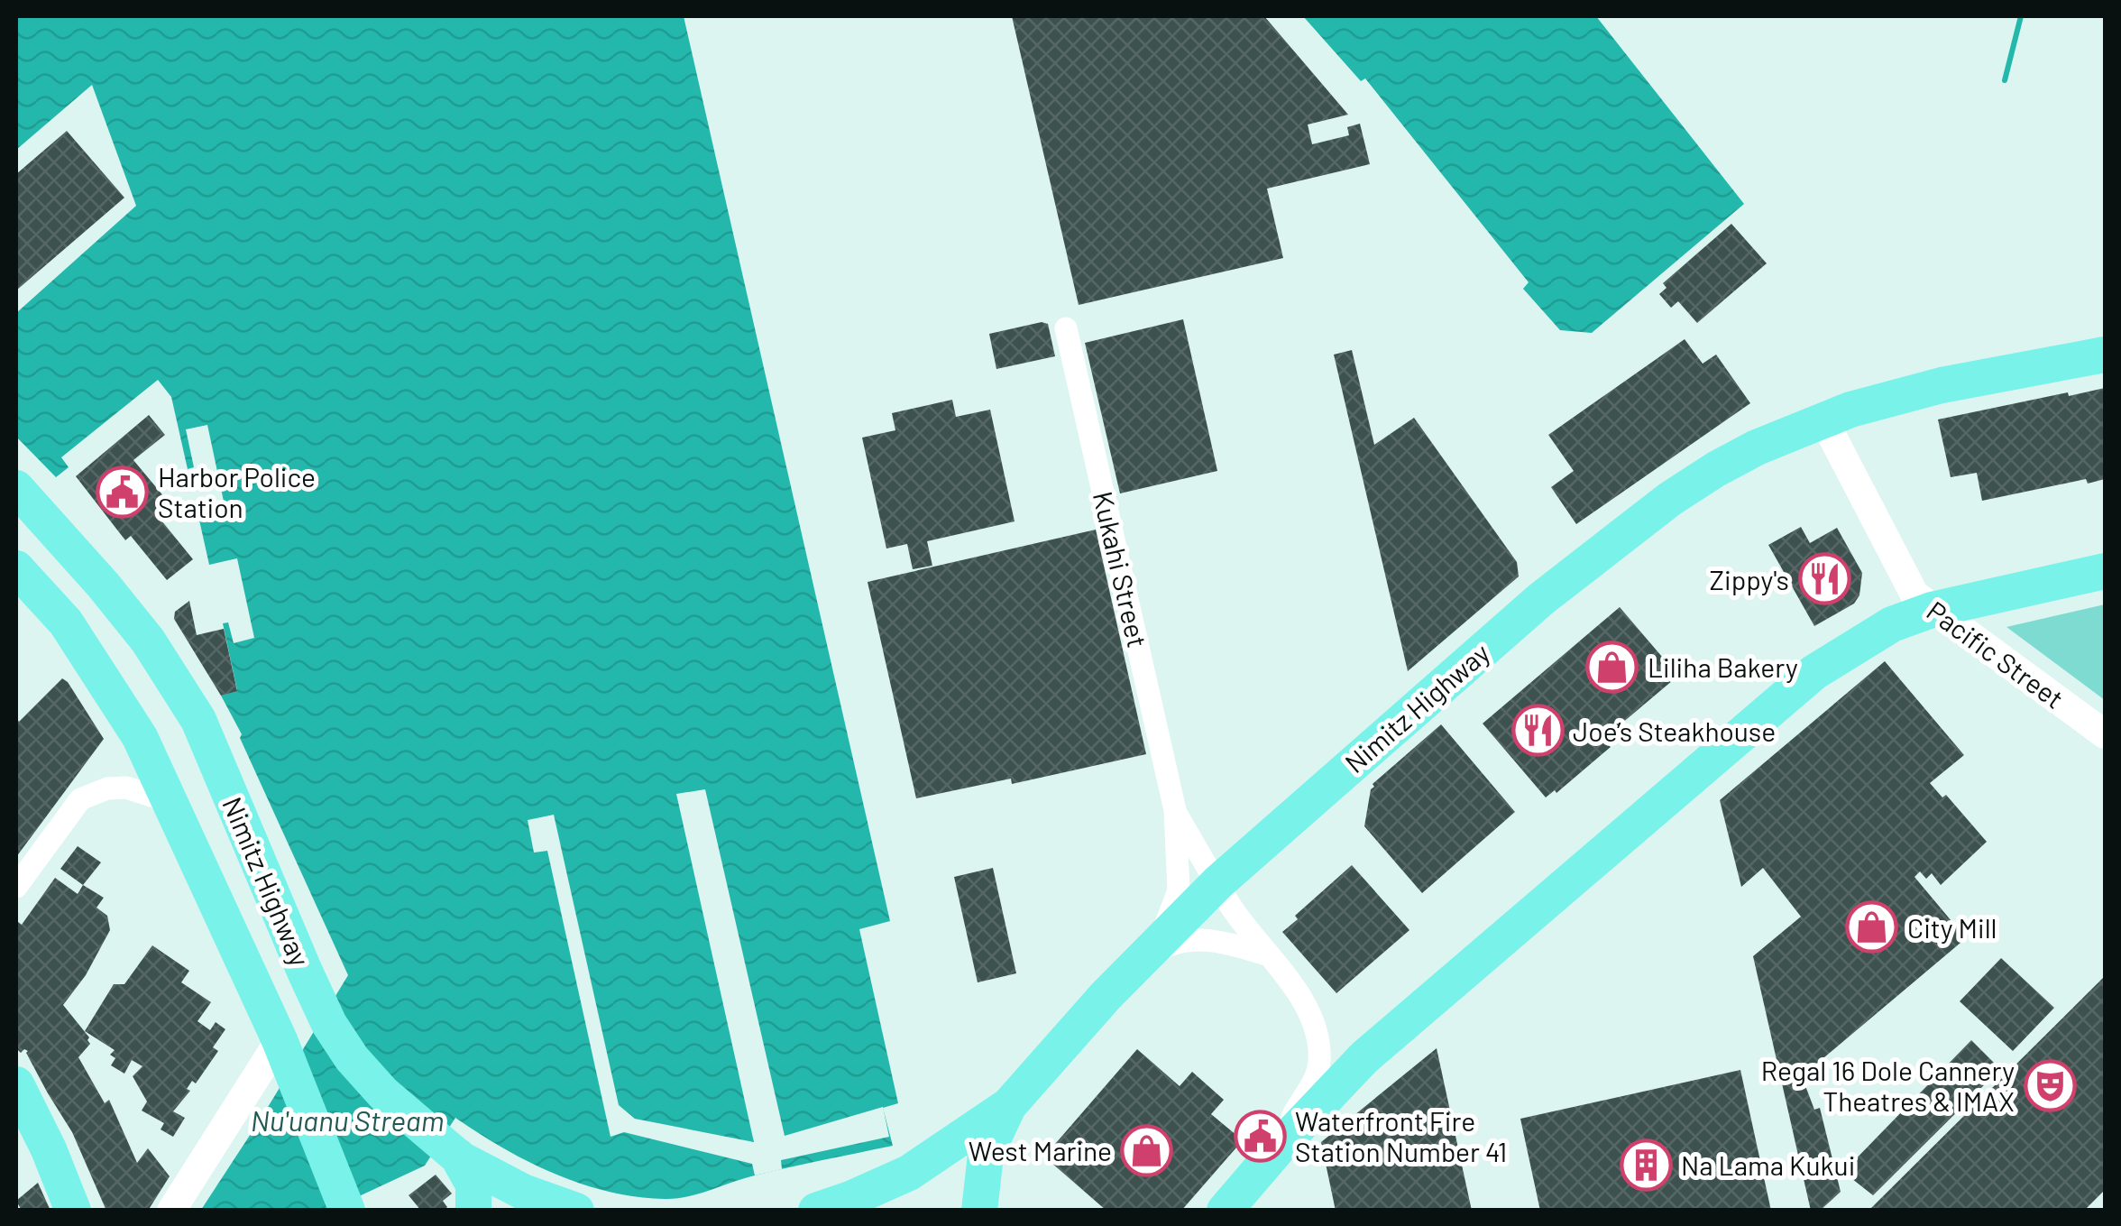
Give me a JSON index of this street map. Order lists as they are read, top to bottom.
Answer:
{
  "streets": {
    "main road": ["Nimitz Highway"],
    "street": ["Kukahi Street", "Pacific Street"]
  },
  "crossings": [
    ["Kukahi Street", "Nimitz Highway"],
    ["Pacific Street", "Nimitz Highway"]
  ],
  "water": ["Nu'uanu Stream"],
  "places": {
    "public building": ["Harbor Police Station", "Waterfront Fire Station Number 41"],
    "restaurant": ["Zippy's", "Joe’s Steakhouse"],
    "shop": ["Liliha Bakery", "City Mill", "West Marine"],
    "theatre": ["Regal 16 Dole Cannery Theatres & IMAX"],
    "building": ["Na Lama Kukui"]
  }
}
